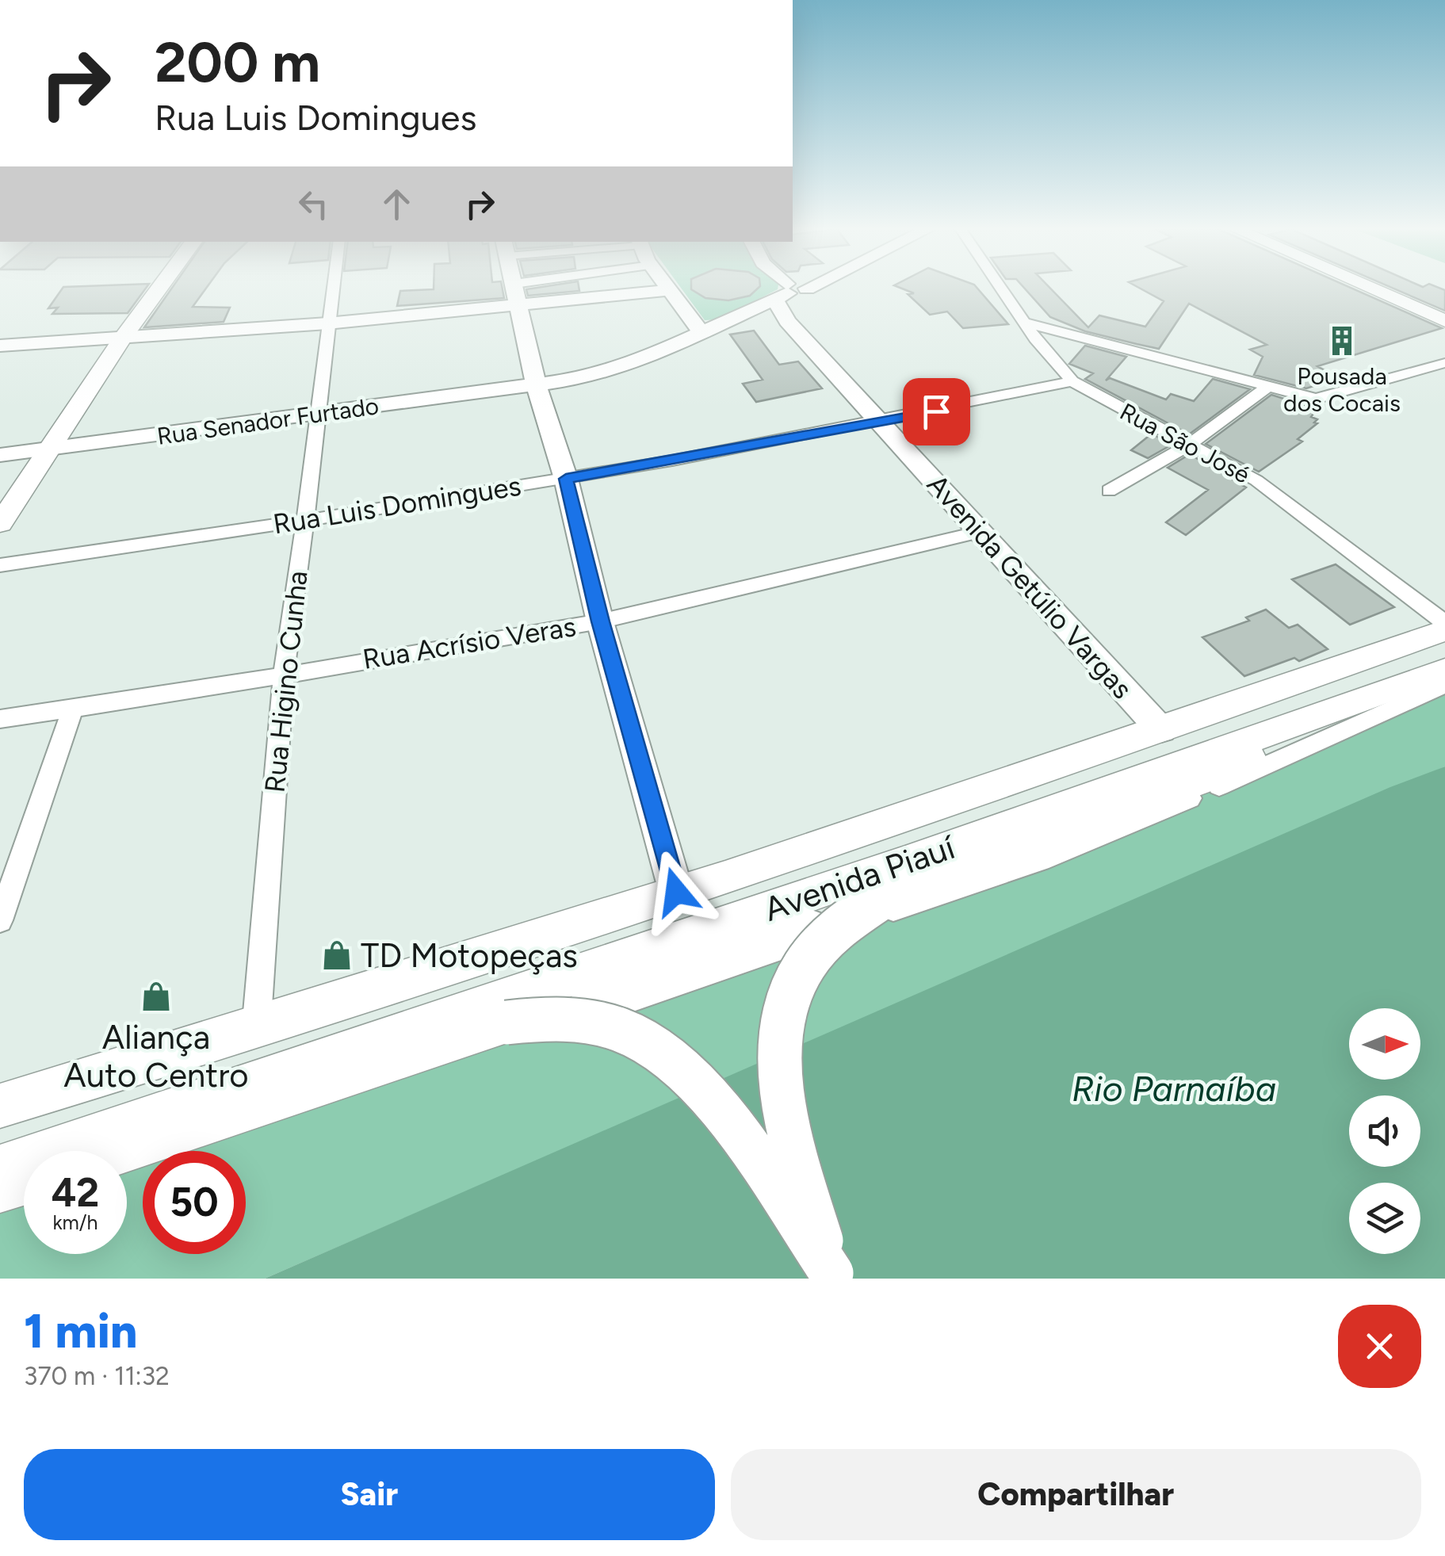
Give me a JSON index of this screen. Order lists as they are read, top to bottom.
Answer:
{
  "streets": {
    "main road": ["Avenida Piauí"],
    "street": [
      "Rua Senador Furtado",
      "Rua São José",
      "Rua Luis Domingues",
      "Avenida Getúlio Vargas",
      "Rua Acrísio Veras",
      "Rua Higino Cunha"
    ]
  },
  "crossings": [
    ["Rua Senador Furtado", "Avenida Getúlio Vargas"],
    ["Rua Senador Furtado", "Rua Higino Cunha"],
    ["Rua São José", "Rua Luis Domingues"],
    ["Rua Luis Domingues", "Avenida Getúlio Vargas"],
    ["Rua Luis Domingues", "Rua Higino Cunha"],
    ["Avenida Getúlio Vargas", "Rua Acrísio Veras"],
    ["Avenida Getúlio Vargas", "Avenida Piauí"],
    ["Rua Acrísio Veras", "Rua Higino Cunha"],
    ["Rua Higino Cunha", "Avenida Piauí"]
  ],
  "water": ["Rio Parnaíba"],
  "places": {
    "building": ["Pousada dos Cocais"],
    "shop": ["TD Motopeças", "Aliança Auto Centro"]
  },
  "north": "right",
  "page": {
    "turn": ["200 m", "Rua Luis Domingues"],
    "speed": "42 km/h",
    "limit": "50",
    "heading": ["1 min", "370 m · 11:32"],
    "buttons": ["Sair", "Compartilhar"]
  }
}
